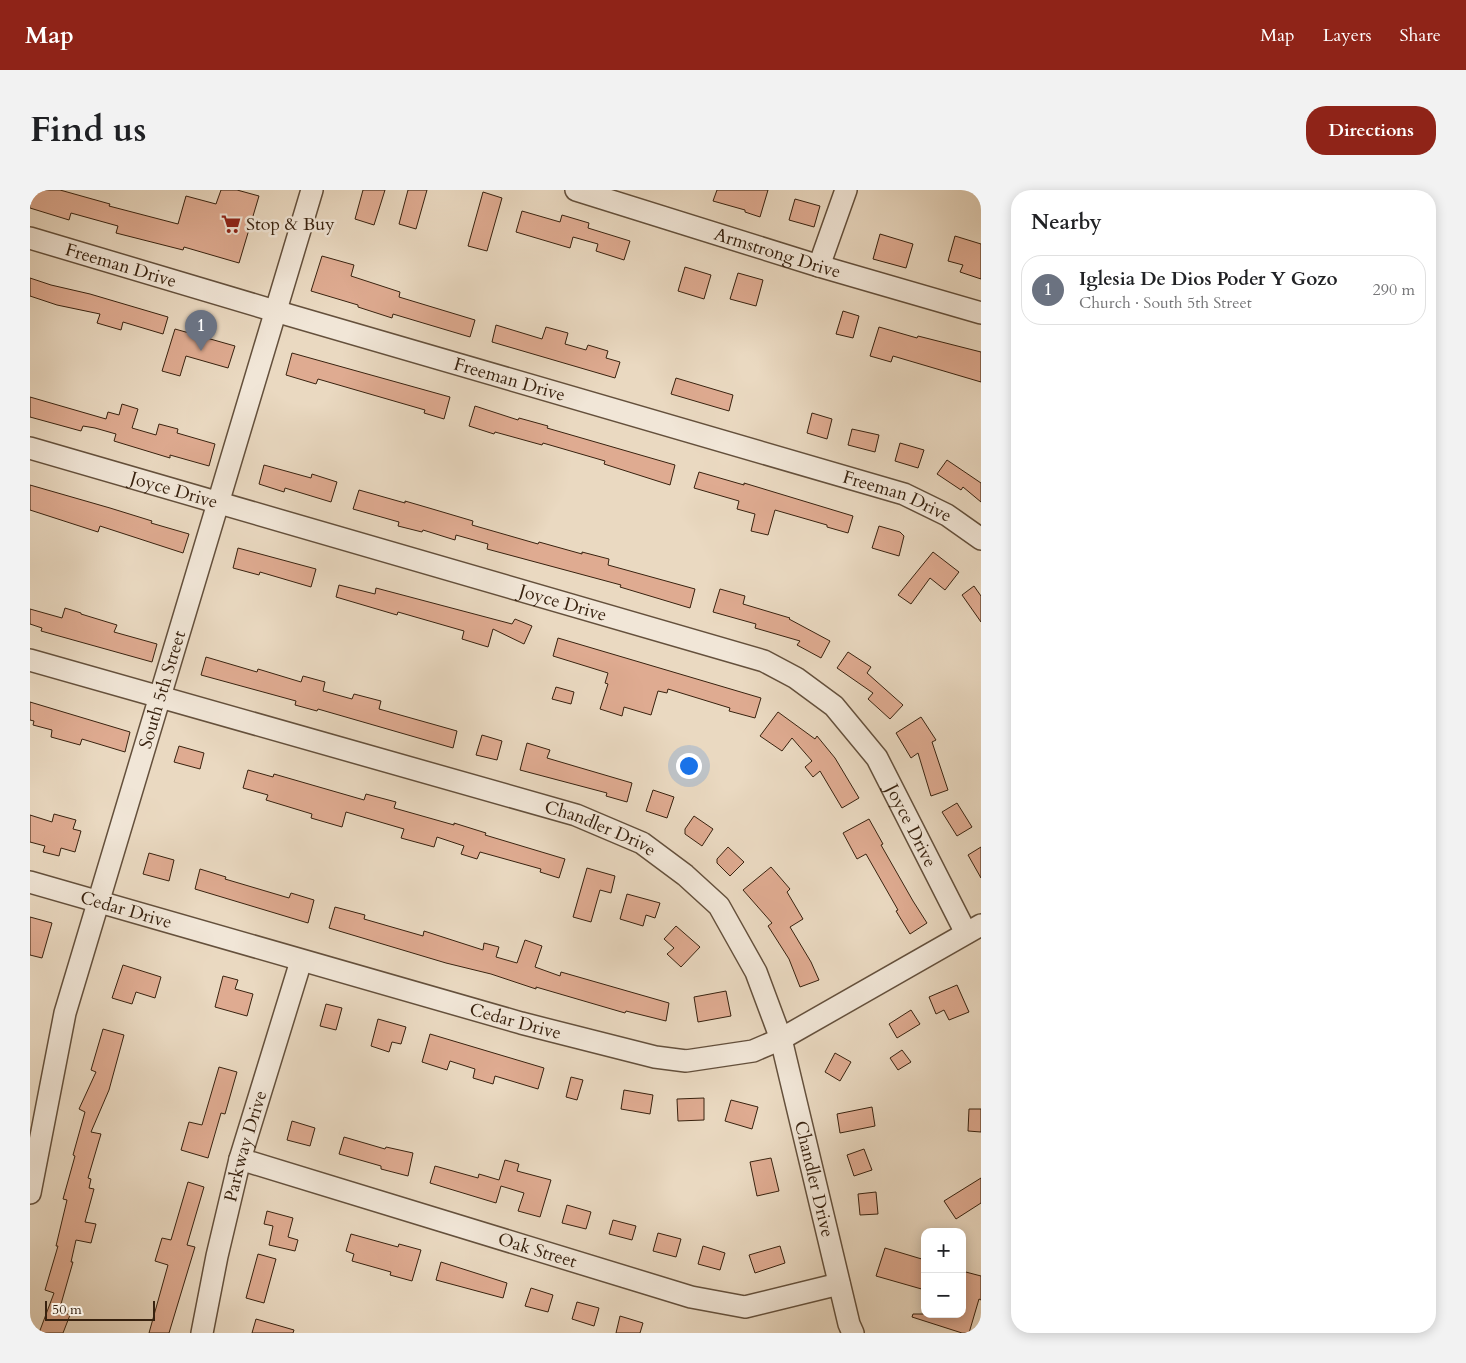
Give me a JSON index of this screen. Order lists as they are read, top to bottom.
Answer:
{
  "streets": {
    "street": [
      "Armstrong Drive",
      "Freeman Drive",
      "Joyce Drive",
      "South 5th Street",
      "Chandler Drive",
      "Cedar Drive",
      "Parkway Drive",
      "Oak Street"
    ]
  },
  "crossings": [
    ["Freeman Drive", "South 5th Street"],
    ["Joyce Drive", "South 5th Street"],
    ["Joyce Drive", "Cedar Drive"],
    ["South 5th Street", "Chandler Drive"],
    ["South 5th Street", "Cedar Drive"],
    ["Chandler Drive", "Cedar Drive"],
    ["Chandler Drive", "Oak Street"],
    ["Cedar Drive", "Parkway Drive"],
    ["Parkway Drive", "Oak Street"]
  ],
  "places": {
    "supermarket": ["Stop & Buy"]
  },
  "scale_bar": "50 m",
  "page": {
    "header": "Map",
    "nav": ["Map", "Layers", "Share"],
    "title": "Find us",
    "buttons": "Directions",
    "heading": "Nearby",
    "list": [
      {
        "mark": "1",
        "name": "Iglesia De Dios Poder Y Gozo",
        "note": "Church · South 5th Street",
        "value": "290 m"
      }
    ],
    "pins": "1",
    "map_buttons": ["+", "−"],
    "scale": "50 m"
  }
}
